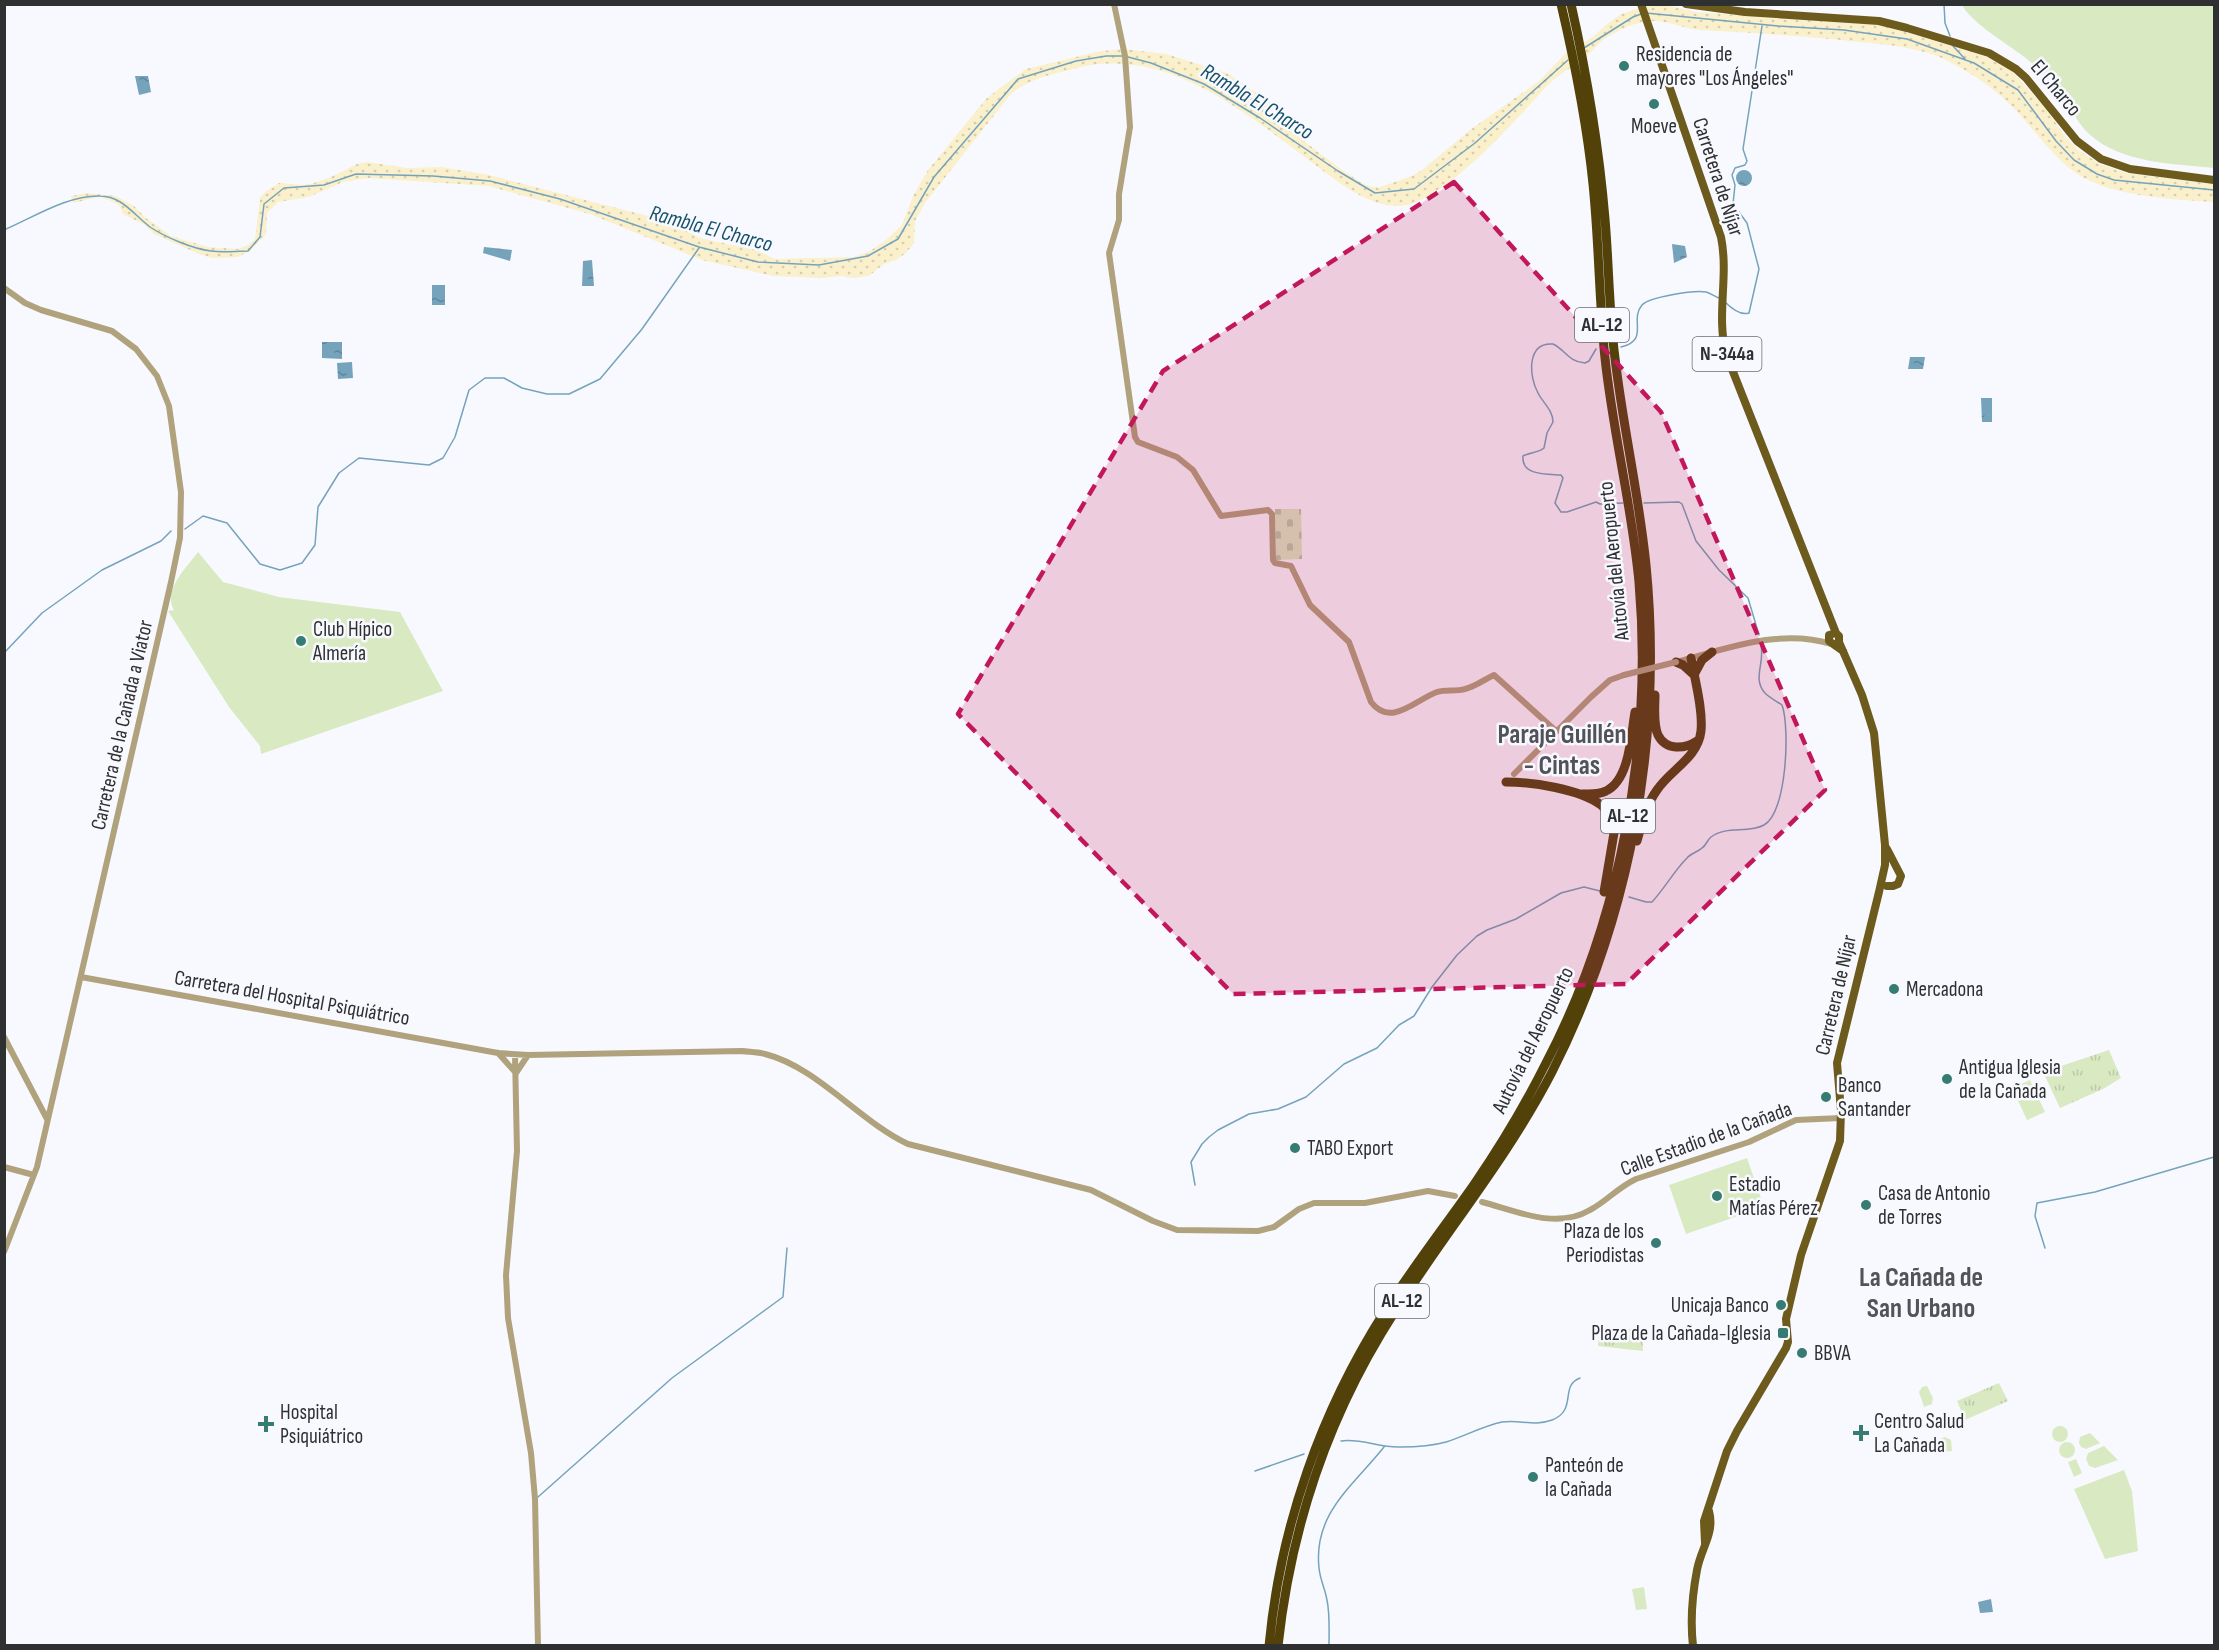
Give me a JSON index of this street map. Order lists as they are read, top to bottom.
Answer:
{
  "streets": {
    "highway": ["AL-12", "Autovía del Aeropuerto"],
    "main road": ["El Charco", "Carretera de Níjar", "N-344a"],
    "street": ["Carretera de la Cañada a Viator", "Carretera del Hospital Psiquiátrico", "Calle Estadio de la Cañada"]
  },
  "crossings": [
    ["Carretera de Níjar", "Calle Estadio de la Cañada"]
  ],
  "districts": ["Paraje Guillén - Cintas", "La Cañada de San Urbano"],
  "water": ["Rambla El Charco"],
  "places": {
    "other": [
      "Residencia de mayores \"Los Ángeles\"",
      "Moeve",
      "Club Hípico Almería",
      "Mercadona",
      "Antigua Iglesia de la Cañada",
      "Banco Santander",
      "TABO Export",
      "Estadio Matías Pérez",
      "Casa de Antonio de Torres",
      "Plaza de los Periodistas",
      "Unicaja Banco",
      "BBVA",
      "Panteón de la Cañada"
    ],
    "transit": ["Plaza de la Cañada-Iglesia"],
    "health": ["Hospital Psiquiátrico", "Centro Salud La Cañada"]
  }
}
